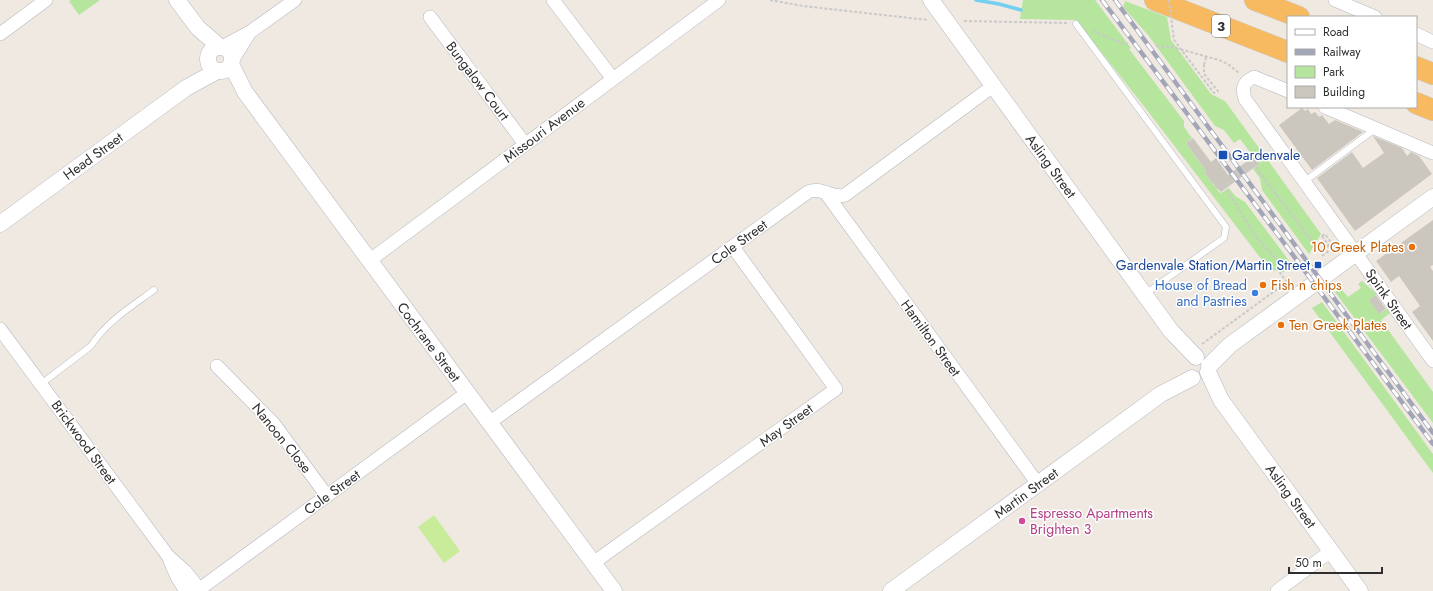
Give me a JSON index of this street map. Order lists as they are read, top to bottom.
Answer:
{
  "streets": {
    "highway": ["3"],
    "street": [
      "Bungalow Court",
      "Missouri Avenue",
      "Head Street",
      "Asling Street",
      "Cole Street",
      "Spink Street",
      "Hamilton Street",
      "Cochrane Street",
      "May Street",
      "Nanoon Close",
      "Brickwood Street",
      "Martin Street"
    ]
  },
  "crossings": [
    ["Bungalow Court", "Missouri Avenue"],
    ["Missouri Avenue", "Cochrane Street"],
    ["Head Street", "Cochrane Street"],
    ["Asling Street", "Cole Street"],
    ["Asling Street", "Martin Street"],
    ["Cole Street", "Hamilton Street"],
    ["Cole Street", "Cochrane Street"],
    ["Cole Street", "May Street"],
    ["Cole Street", "Nanoon Close"],
    ["Cole Street", "Brickwood Street"],
    ["Spink Street", "Martin Street"],
    ["Hamilton Street", "Martin Street"],
    ["Cochrane Street", "May Street"]
  ],
  "places": {
    "transit": ["Gardenvale", "Gardenvale Station/Martin Street"],
    "other": [
      "10 Greek Plates",
      "Fish n chips",
      "House of Bread and Pastries",
      "Ten Greek Plates",
      "Espresso Apartments Brighten 3"
    ]
  },
  "legend": [
    "Road",
    "Railway",
    "Park",
    "Building"
  ],
  "scale_bar": "50 m"
}
